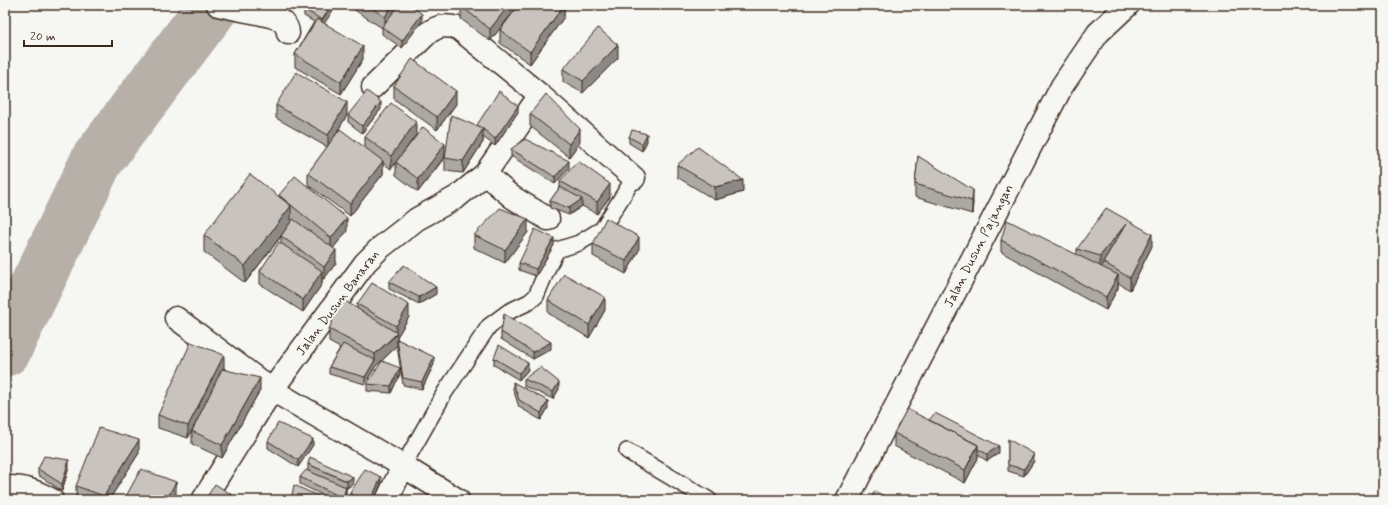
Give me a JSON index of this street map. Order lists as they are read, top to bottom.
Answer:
{
  "streets": {
    "street": ["Jalan Dusun Pajangan", "Jalan Dusun Banaran"]
  },
  "scale_bar": "20 m"
}
